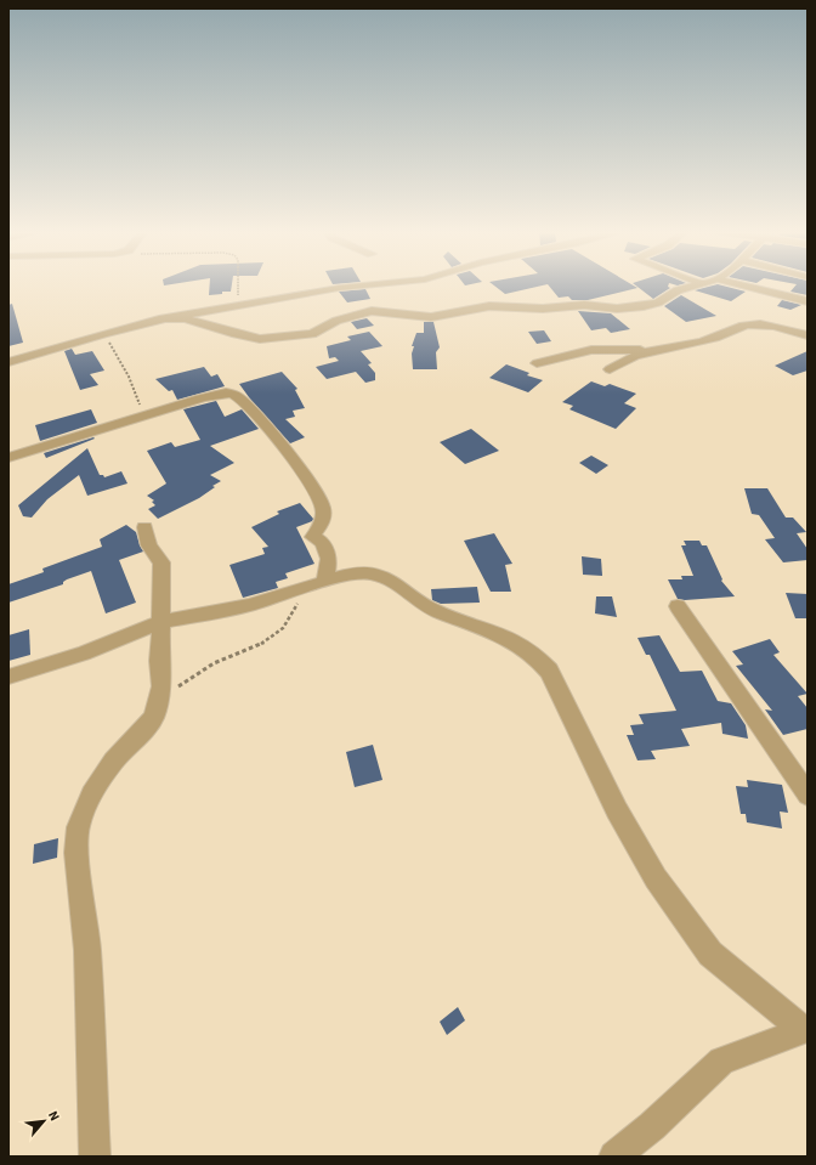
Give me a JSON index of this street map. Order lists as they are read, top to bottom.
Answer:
{
  "north": "top right"
}
